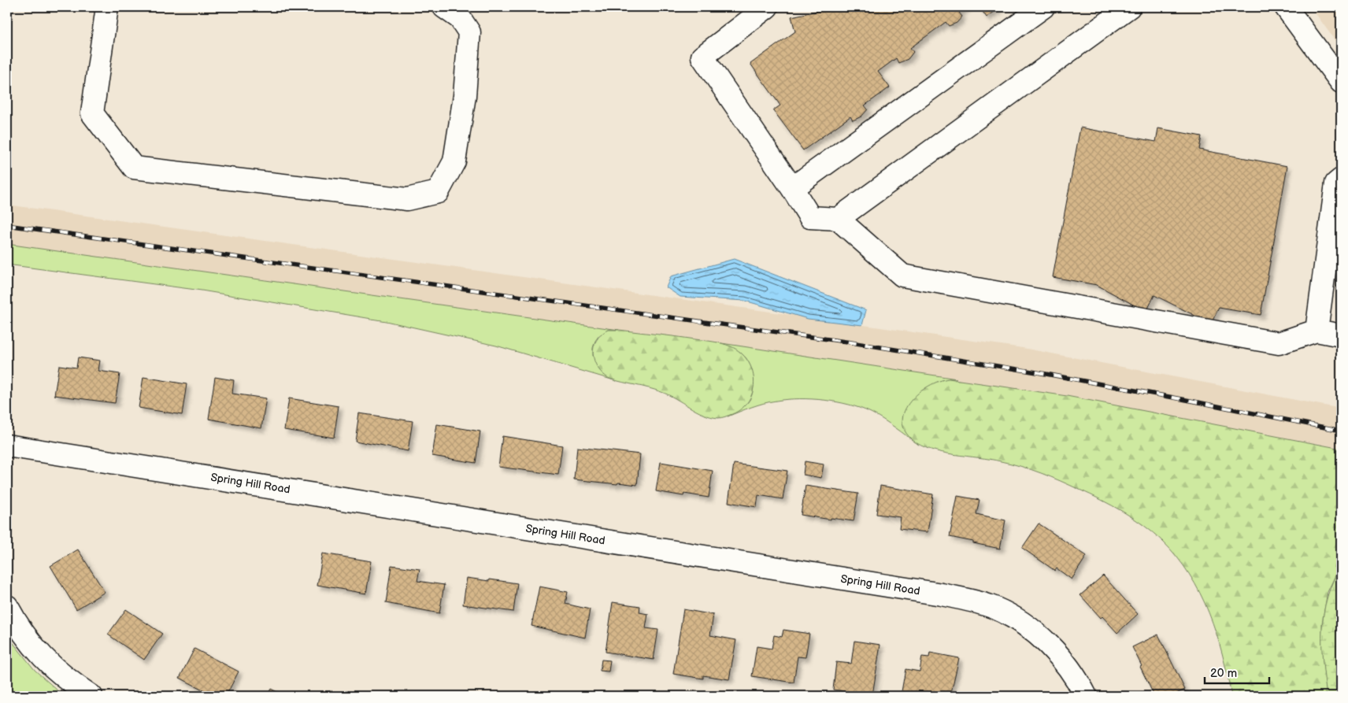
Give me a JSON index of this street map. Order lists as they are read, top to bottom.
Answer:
{
  "streets": {
    "street": ["Spring Hill Road"]
  },
  "scale_bar": "20 m"
}
